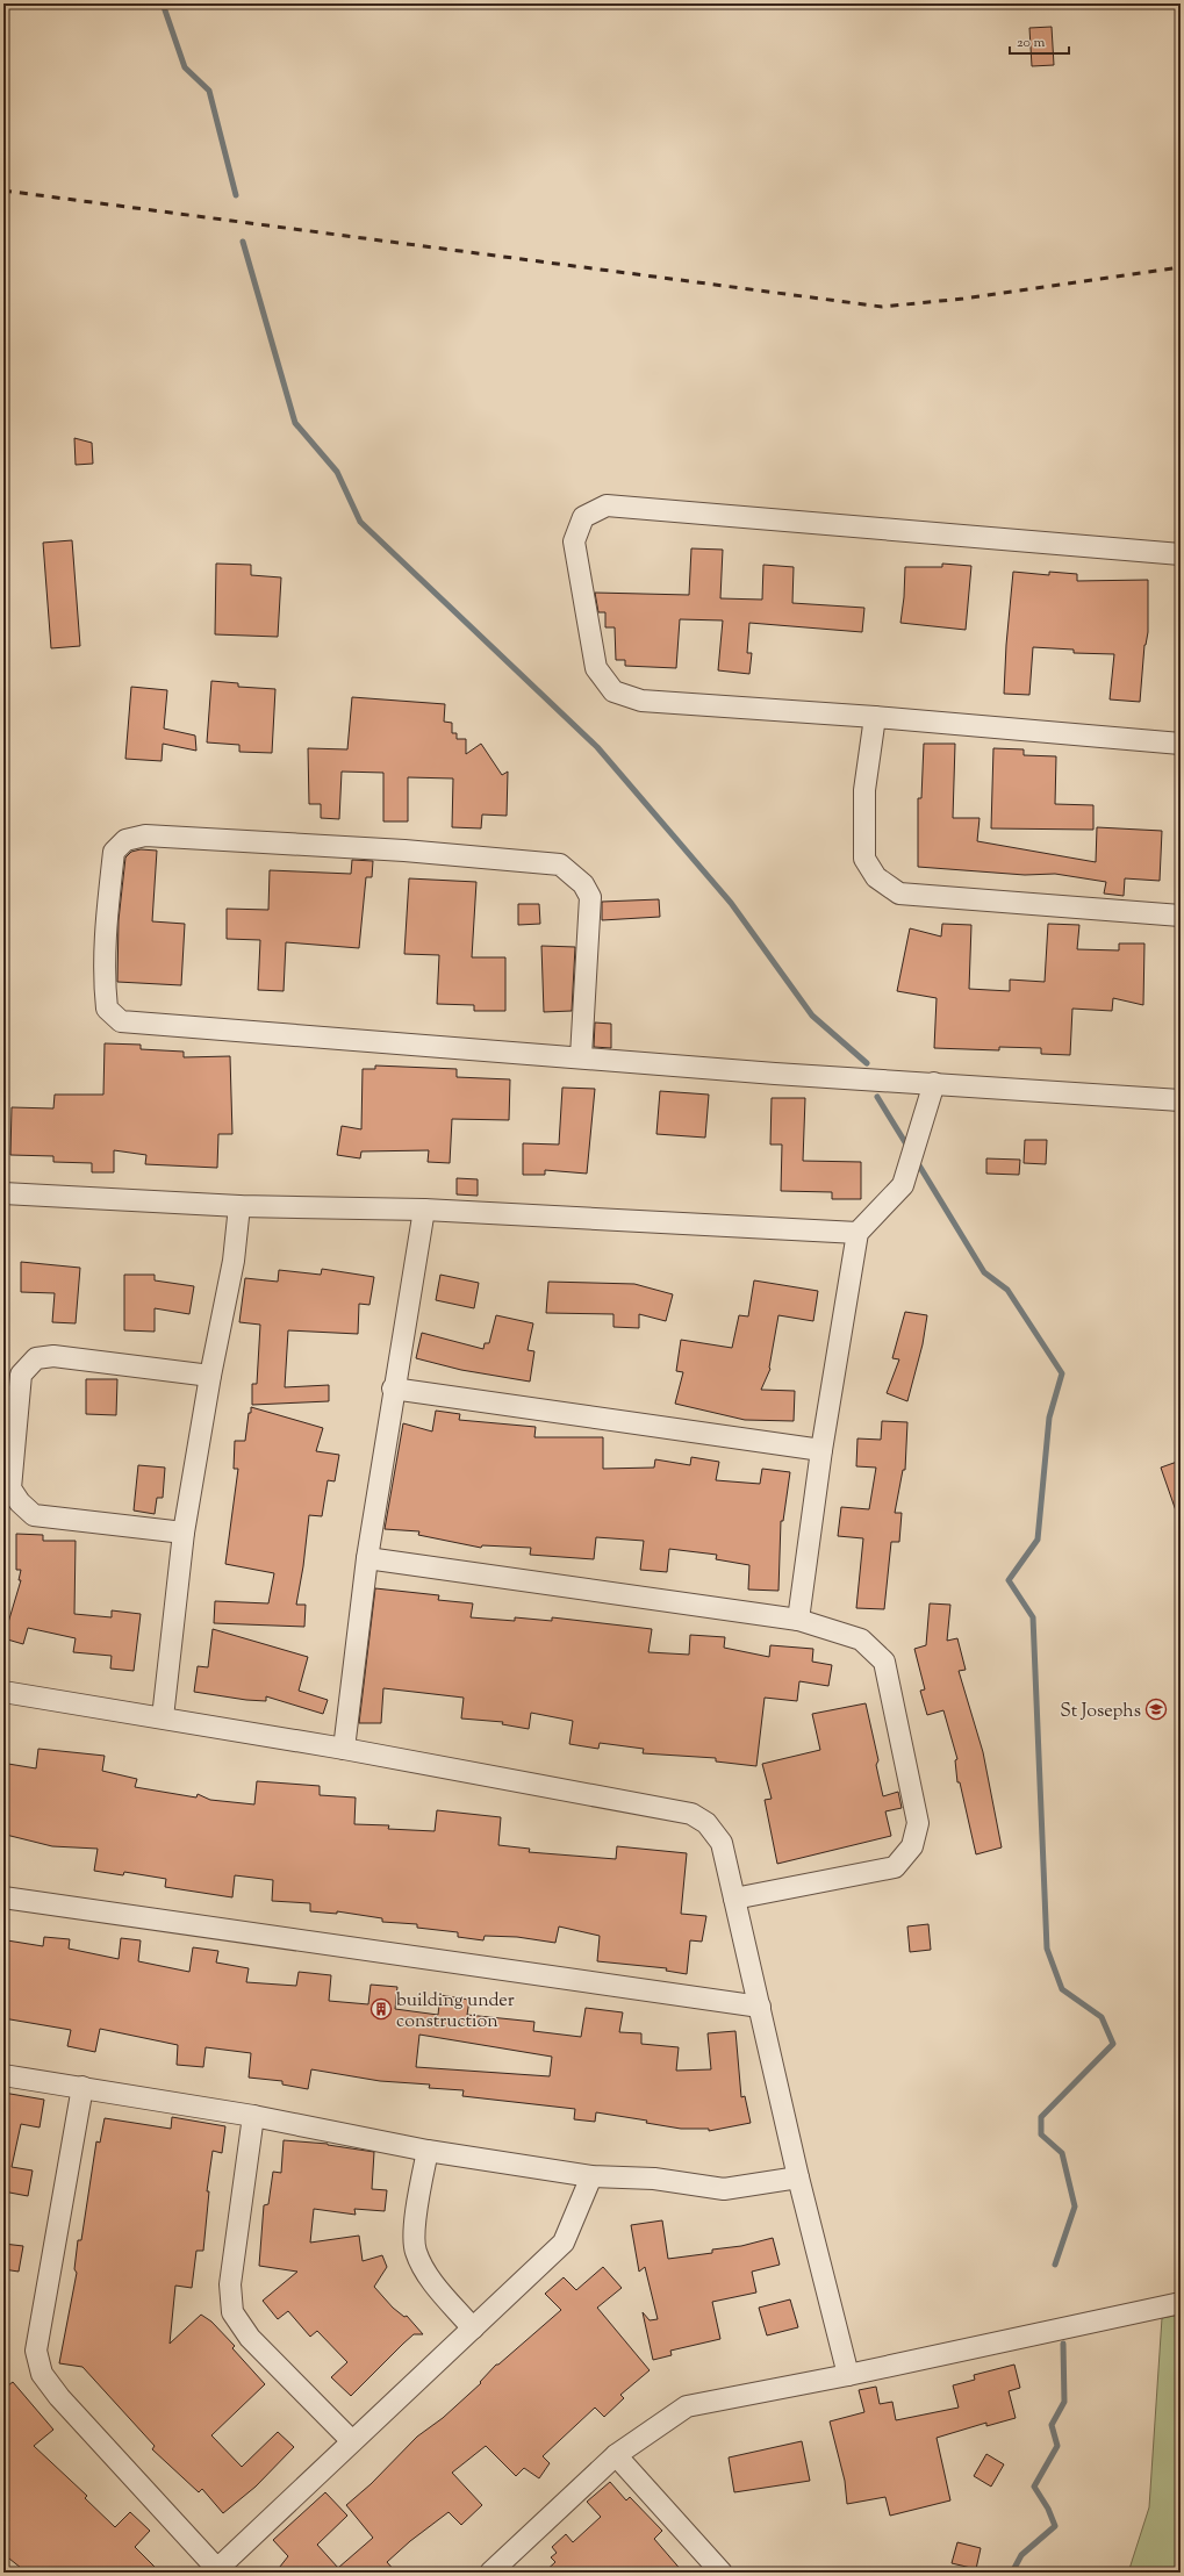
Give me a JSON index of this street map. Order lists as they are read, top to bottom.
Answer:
{
  "places": {
    "school or university": ["St Josephs"],
    "building": ["building under construction"]
  },
  "scale_bar": "20 m"
}
